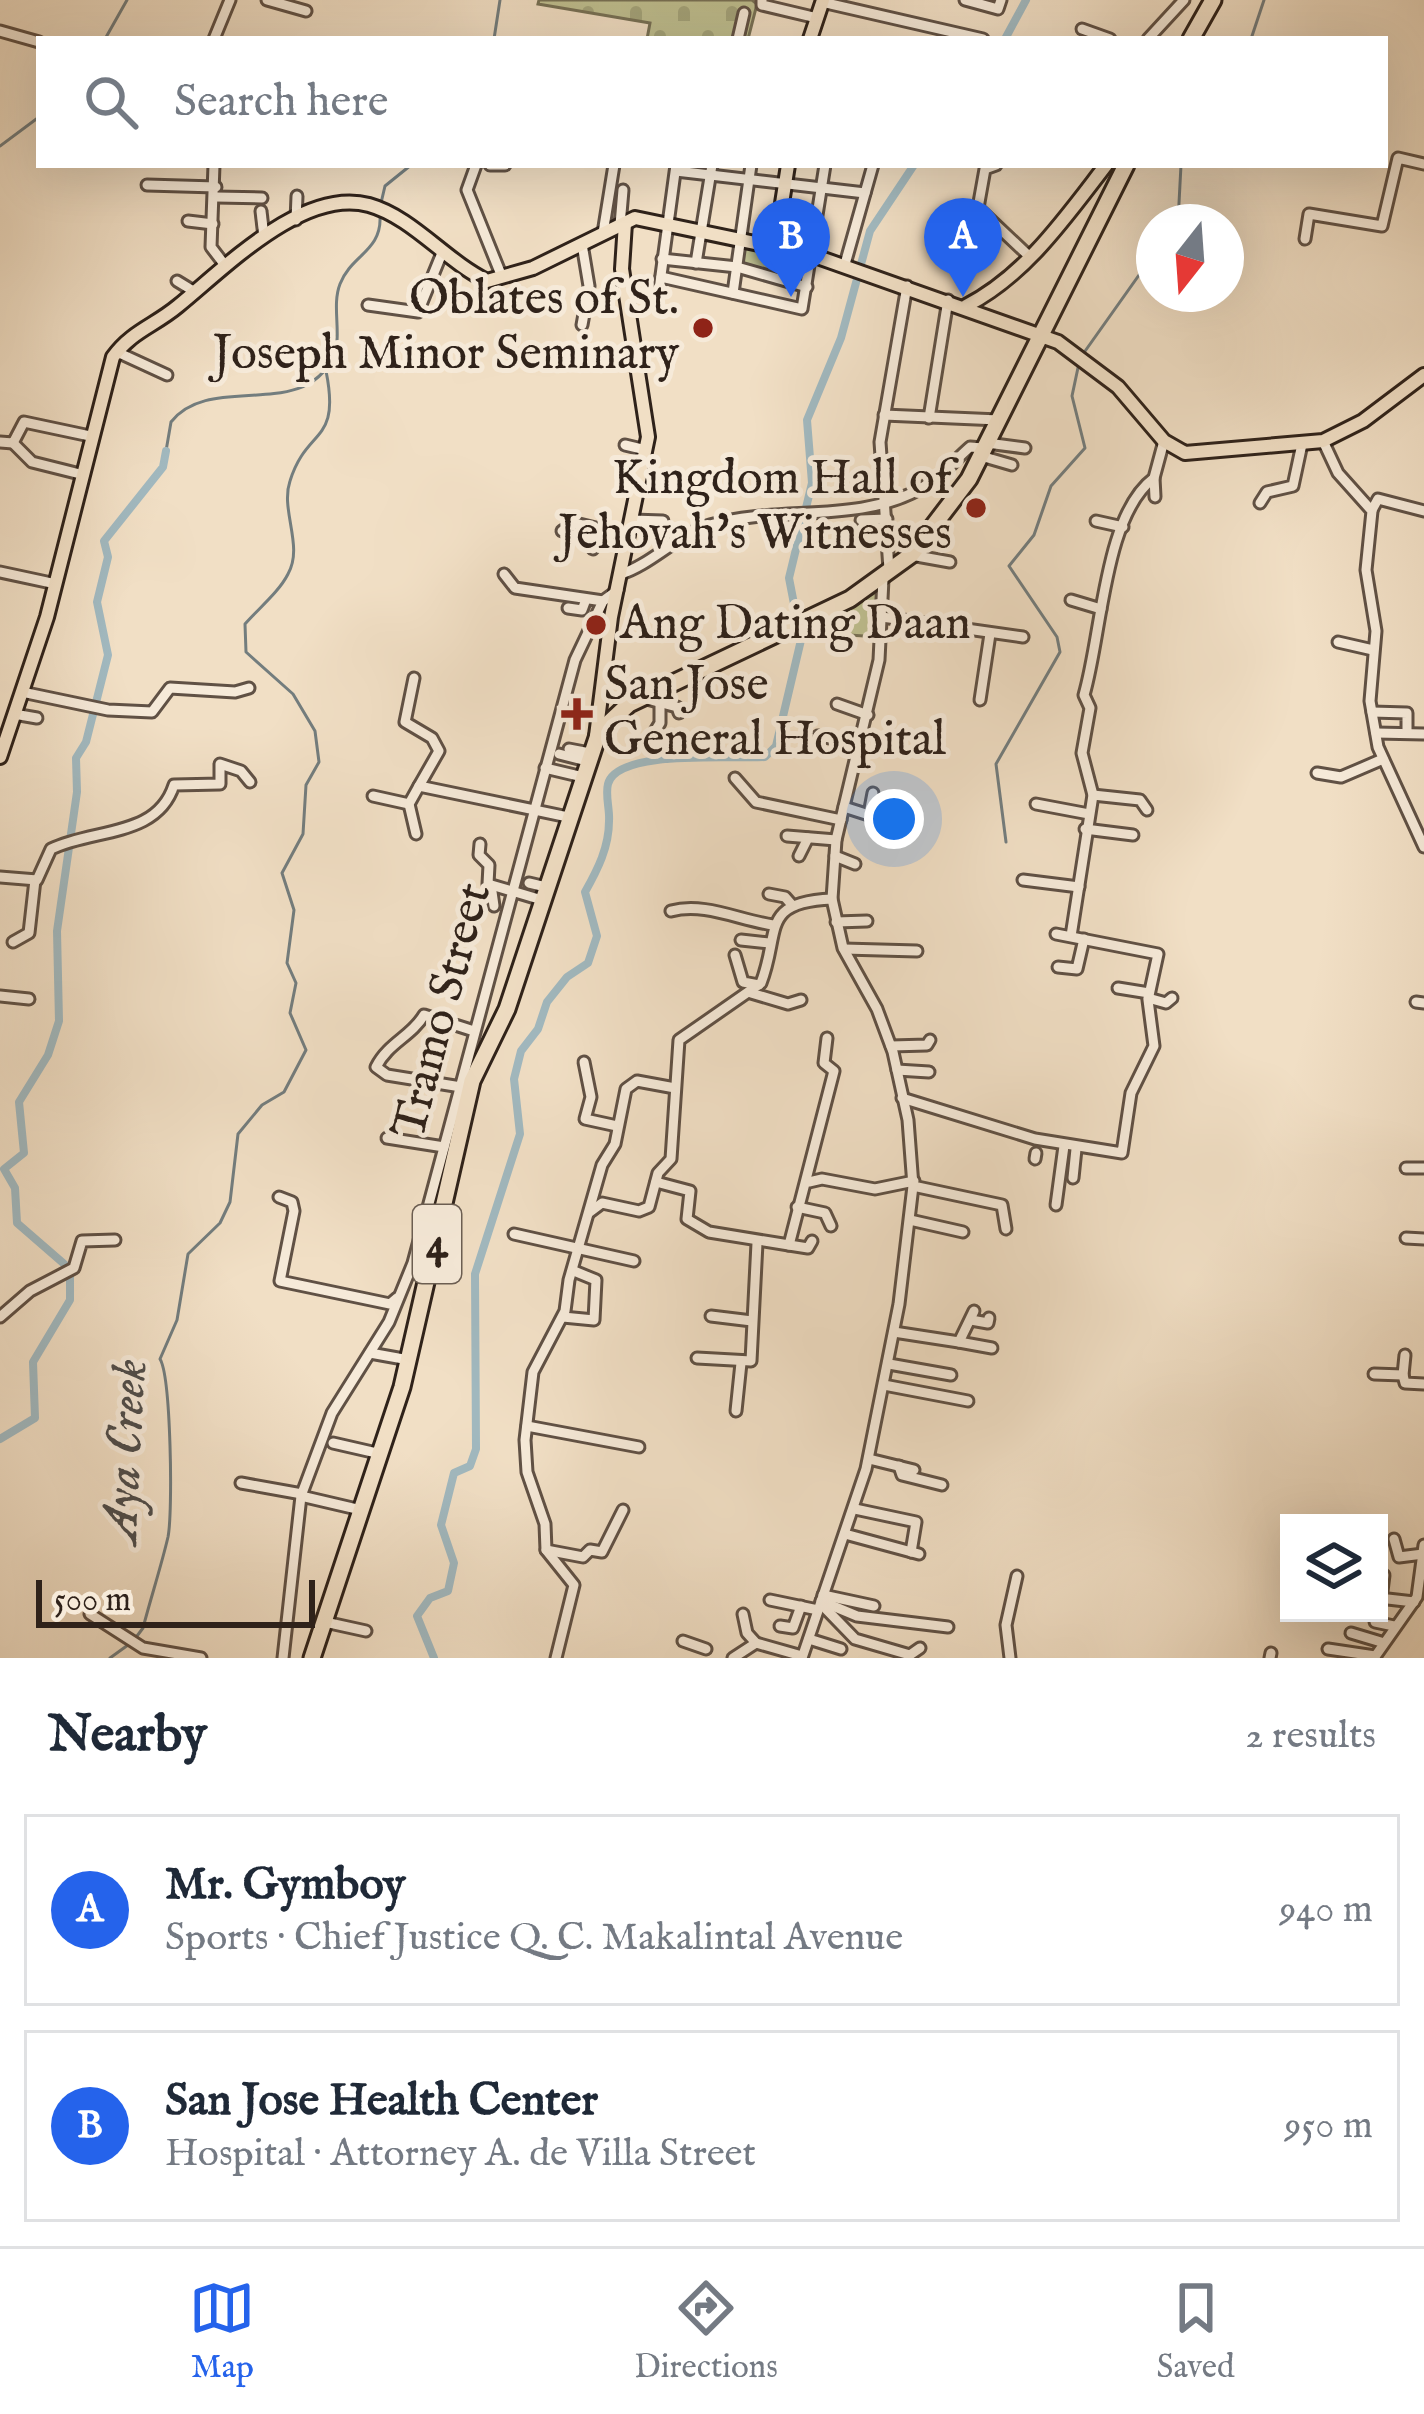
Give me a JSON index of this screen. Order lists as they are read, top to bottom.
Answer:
{
  "streets": {
    "highway": ["4"],
    "street": ["Tramo Street"]
  },
  "crossings": [
    ["Tramo Street", "4"]
  ],
  "water": ["Aya Creek"],
  "places": {
    "other": ["Oblates of St. Joseph Minor Seminary", "Kingdom Hall of Jehovah's Witnesses", "Ang Dating Daan"],
    "health": ["San Jose General Hospital"]
  },
  "scale_bar": "500 m",
  "north": "bottom",
  "page": {
    "search": "Search here",
    "pins": ["A", "B"],
    "scale": "500 m",
    "heading": ["Nearby", "2 results"],
    "list": [
      {
        "mark": "A",
        "name": "Mr. Gymboy",
        "note": "Sports · Chief Justice Q. C. Makalintal Avenue",
        "value": "940 m"
      },
      {
        "mark": "B",
        "name": "San Jose Health Center",
        "note": "Hospital · Attorney A. de Villa Street",
        "value": "950 m"
      }
    ],
    "nav": ["Map", "Directions", "Saved"]
  }
}
